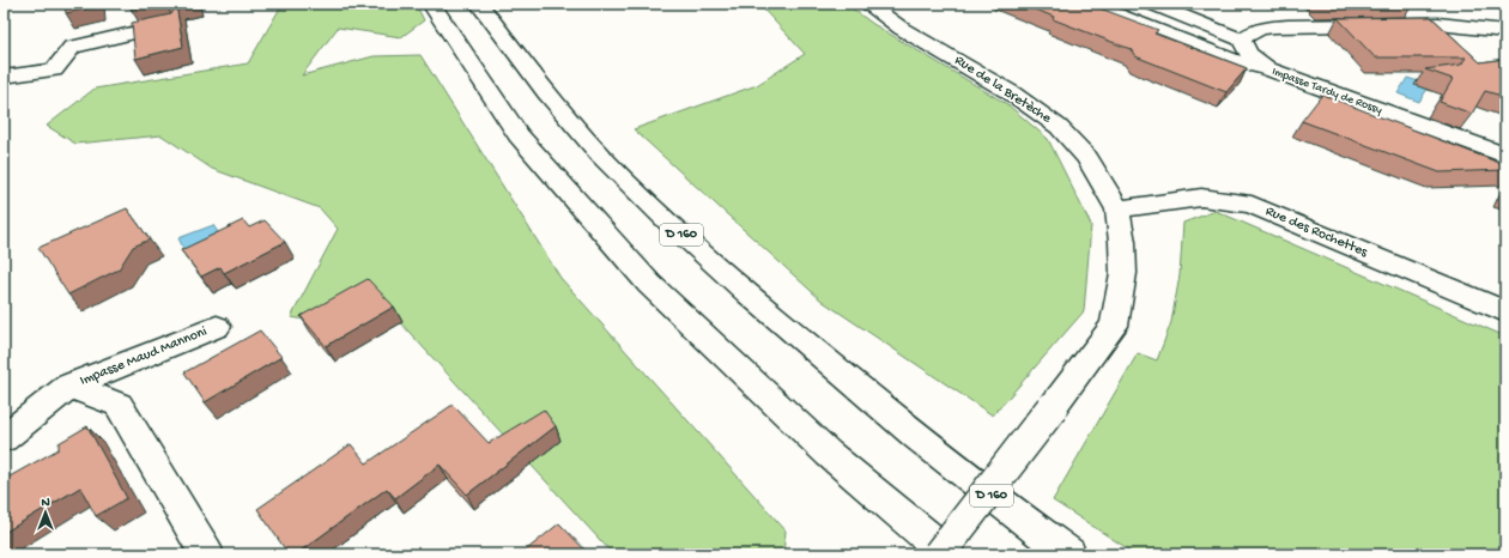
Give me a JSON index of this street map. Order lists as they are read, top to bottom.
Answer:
{
  "streets": {
    "main road": [
      "Rue de la Bretèche",
      "Impasse Tardy de Rossy",
      "Rue des Rochettes",
      "D 160",
      "Impasse Maud Mannoni"
    ]
  },
  "crossings": [
    ["Rue de la Bretèche", "Rue des Rochettes"]
  ],
  "north": "top"
}
